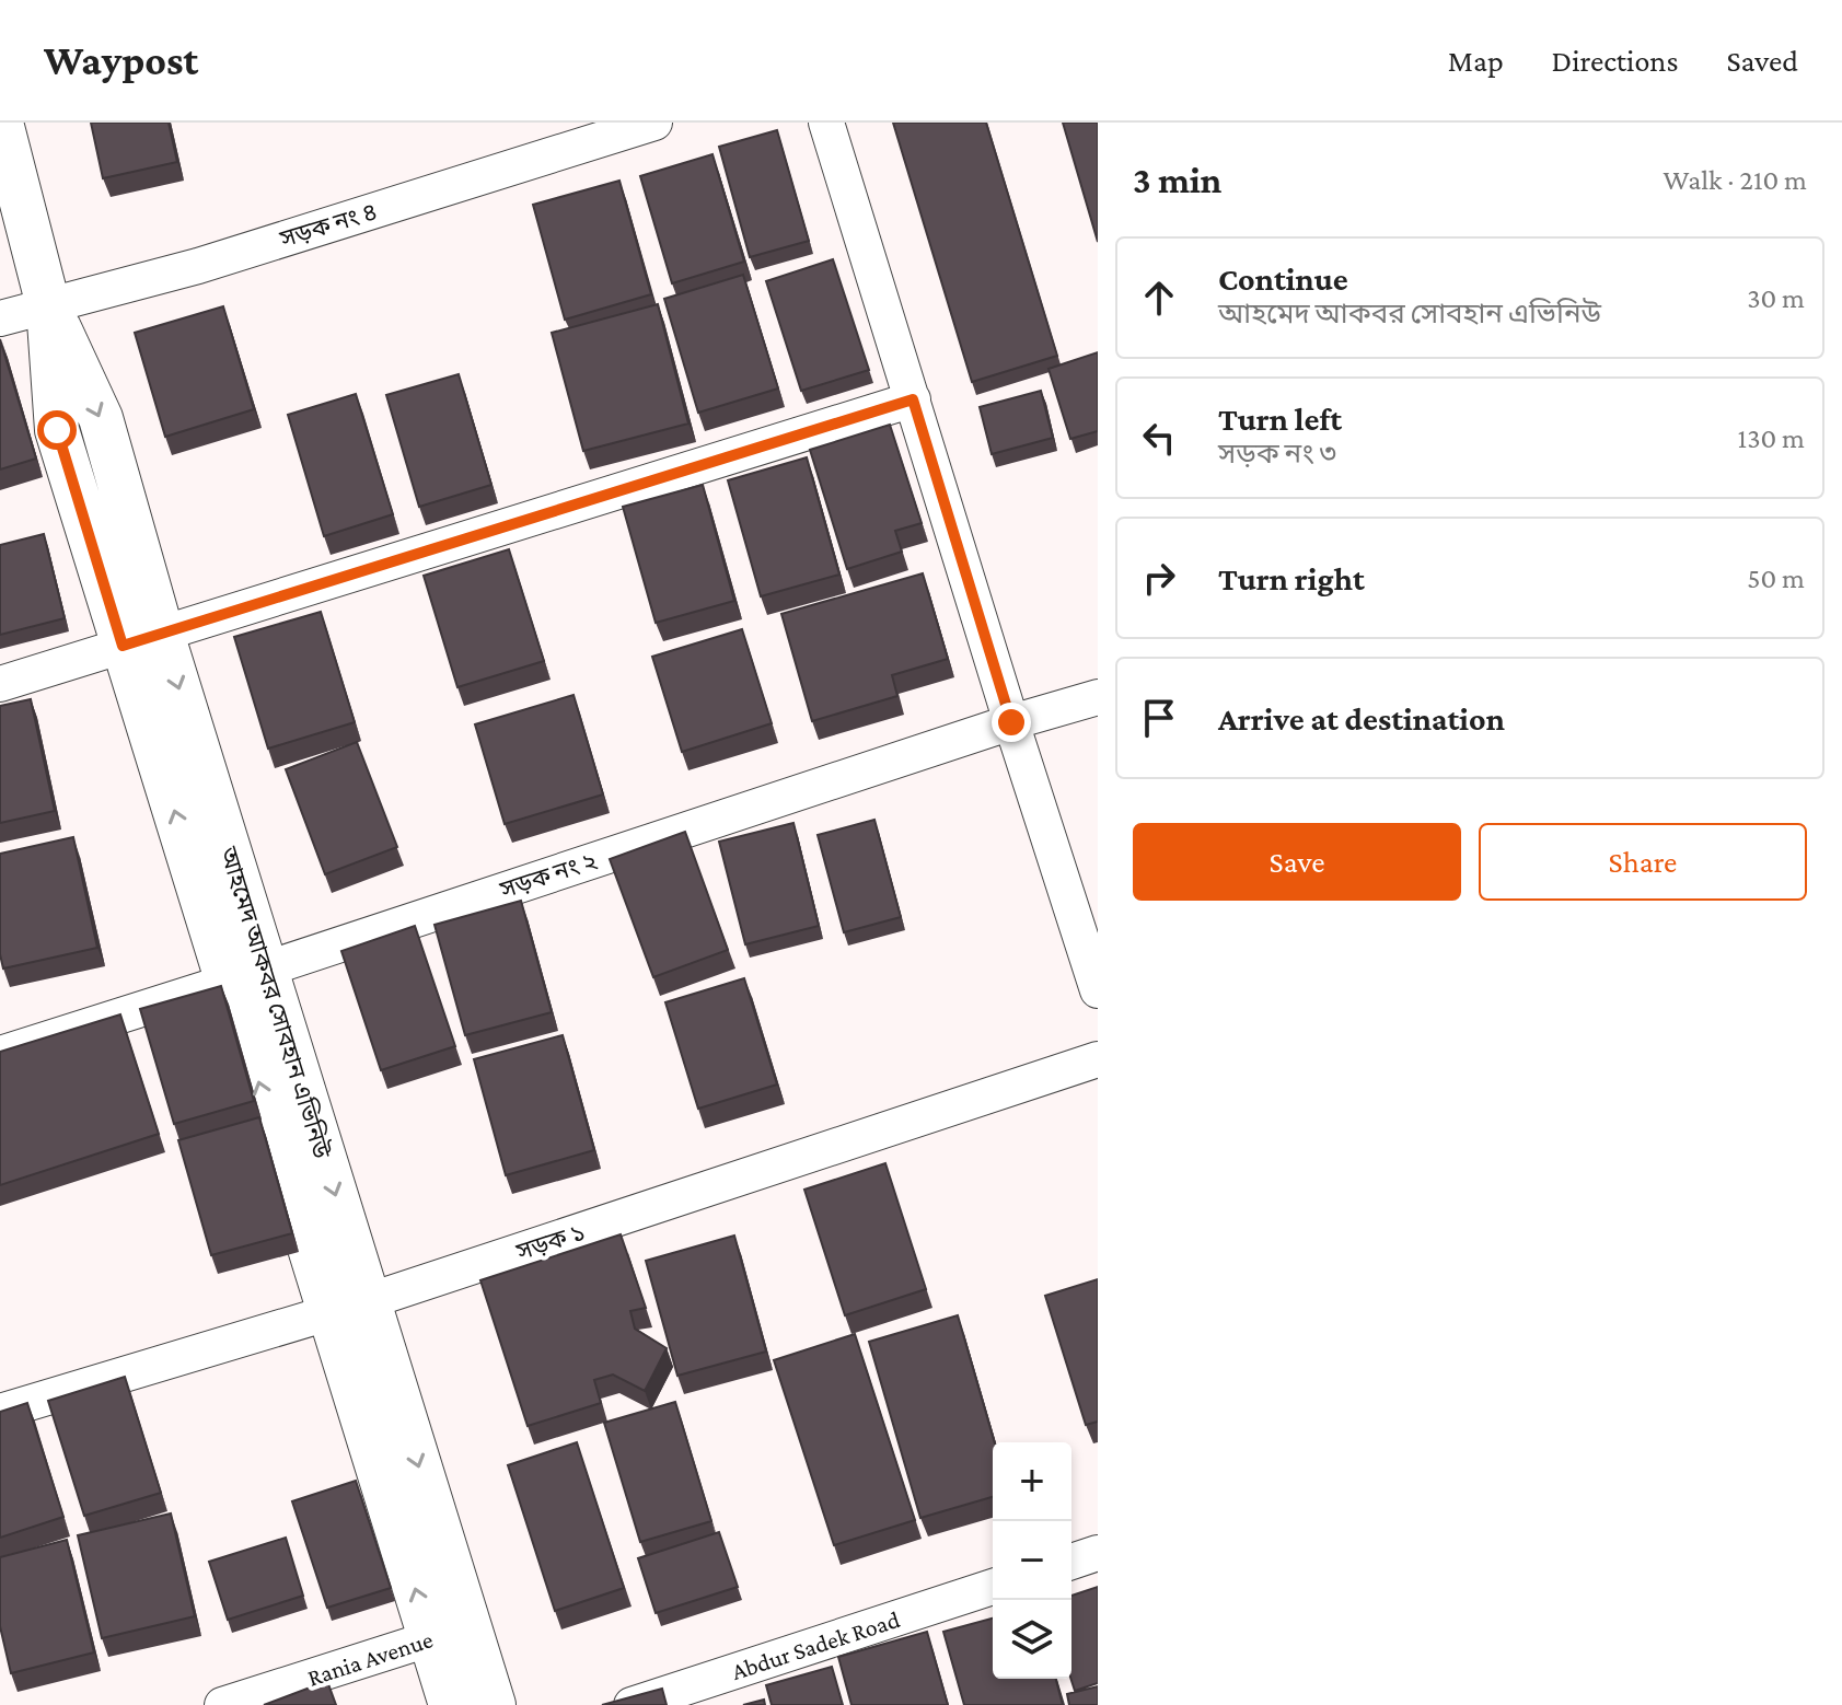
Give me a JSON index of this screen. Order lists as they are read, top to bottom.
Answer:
{
  "streets": {
    "street": [
      "সড়ক নং ৪",
      "সড়ক নং ২",
      "আহমেদ আকবর সোবহান এভিনিউ",
      "সড়ক ১",
      "Abdur Sadek Road",
      "Rania Avenue"
    ]
  },
  "crossings": [
    ["সড়ক নং ৪", "আহমেদ আকবর সোবহান এভিনিউ"],
    ["সড়ক নং ২", "আহমেদ আকবর সোবহান এভিনিউ"],
    ["আহমেদ আকবর সোবহান এভিনিউ", "সড়ক ১"],
    ["আহমেদ আকবর সোবহান এভিনিউ", "Rania Avenue"]
  ],
  "page": {
    "header": "Waypost",
    "nav": ["Map", "Directions", "Saved"],
    "heading": ["3 min", "Walk · 210 m"],
    "list": [
      ["Continue", "আহমেদ আকবর সোবহান এভিনিউ", "30 m"],
      ["Turn left", "সড়ক নং ৩", "130 m"],
      ["Turn right", "50 m"],
      "Arrive at destination"
    ],
    "buttons": ["Save", "Share"],
    "map_buttons": ["+", "−"]
  }
}
